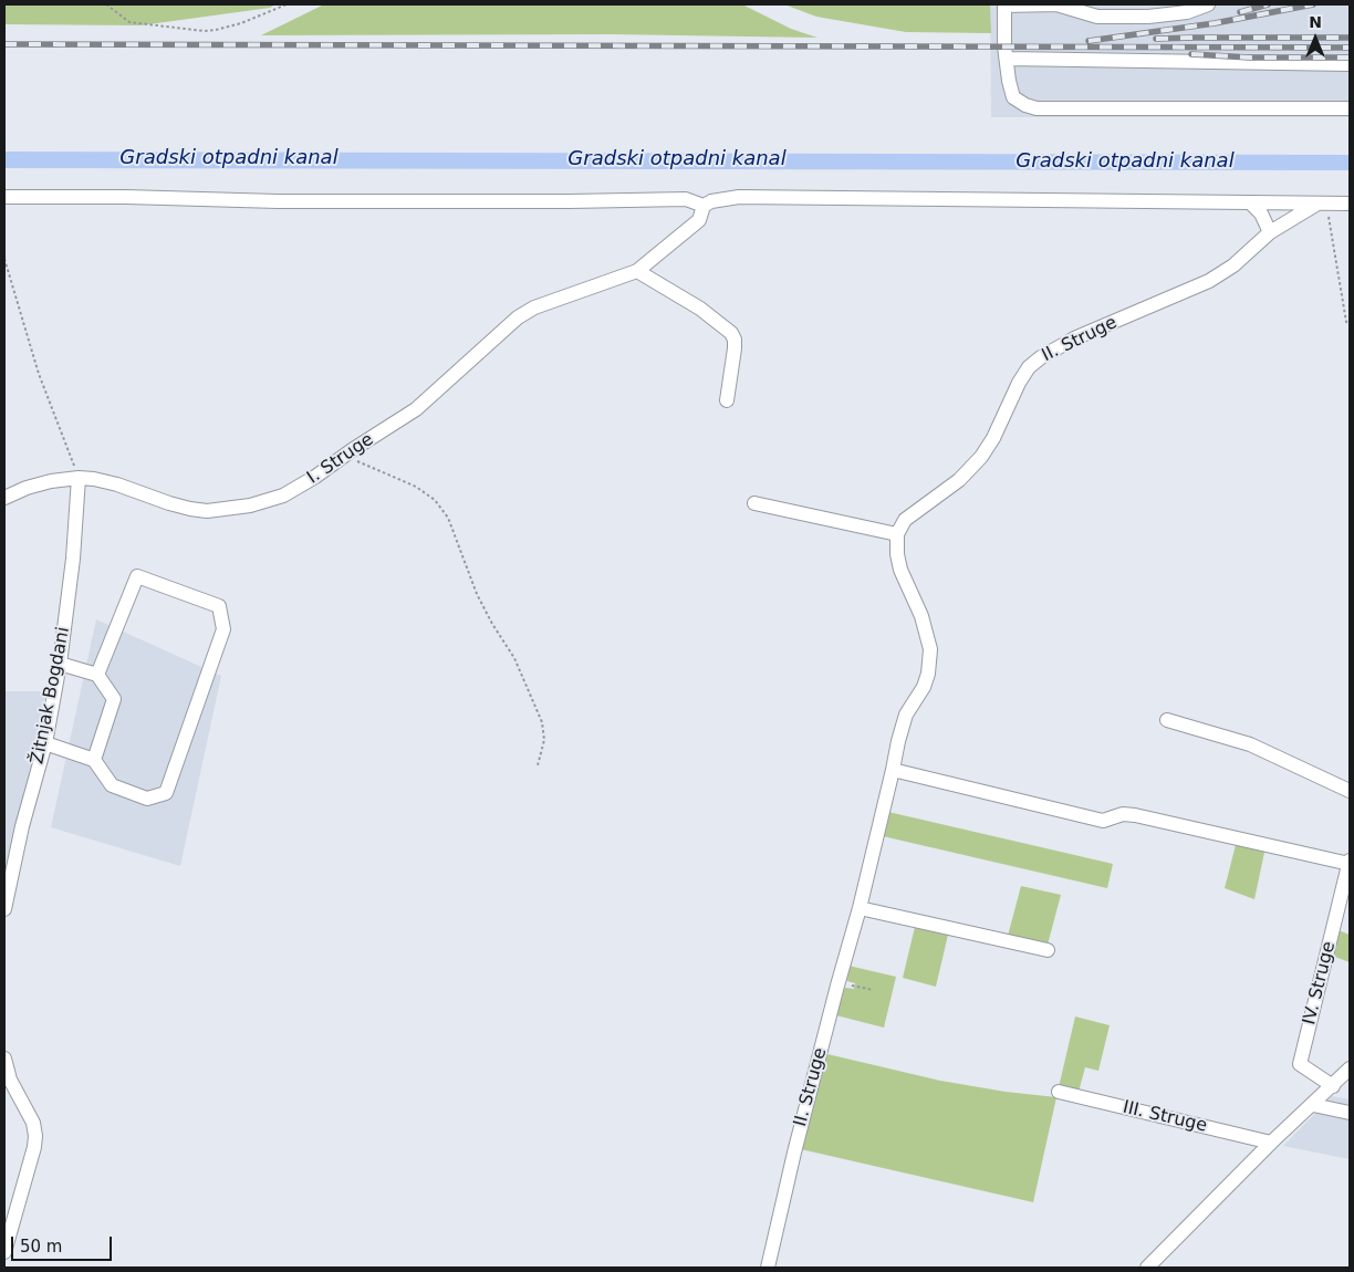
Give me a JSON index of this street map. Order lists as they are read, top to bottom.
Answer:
{
  "streets": {
    "street": [
      "II. Struge",
      "I. Struge",
      "Žitnjak Bogdani",
      "IV. Struge",
      "III. Struge"
    ]
  },
  "crossings": [
    ["II. Struge", "IV. Struge"],
    ["I. Struge", "Žitnjak Bogdani"]
  ],
  "water": ["Gradski otpadni kanal"],
  "scale_bar": "50 m",
  "north": "top"
}
